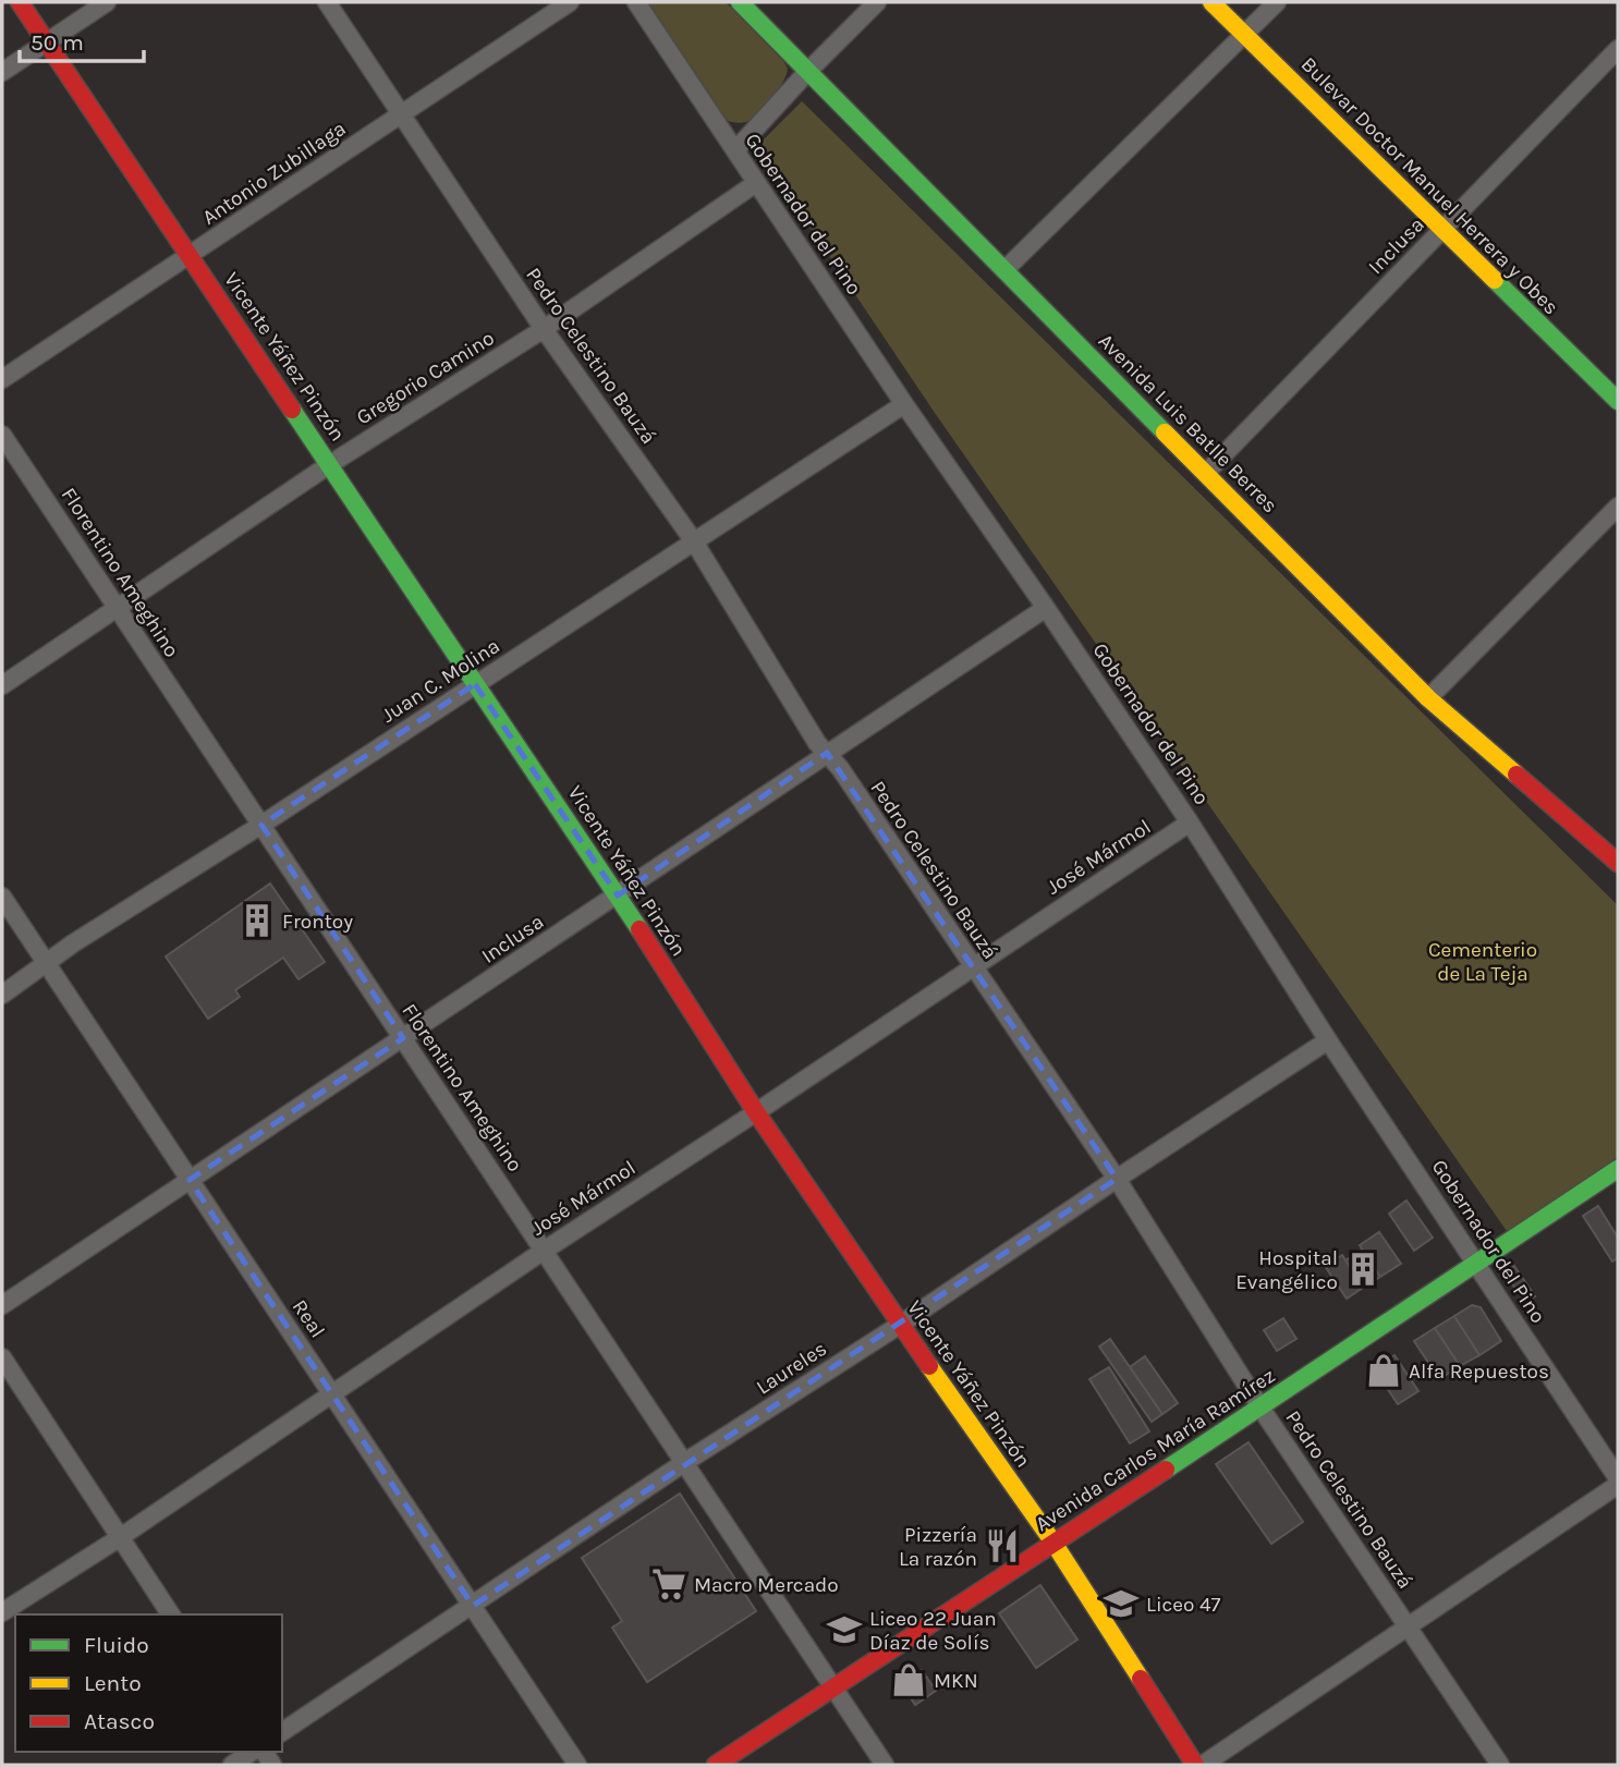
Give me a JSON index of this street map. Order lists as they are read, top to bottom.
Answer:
{
  "streets": {
    "main road": [
      "Bulevar Doctor Manuel Herrera y Obes",
      "Vicente Yáñez Pinzón",
      "Avenida Luis Batlle Berres",
      "Avenida Carlos María Ramírez"
    ],
    "street": [
      "Antonio Zubillaga",
      "Gobernador del Pino",
      "Inclusa",
      "Pedro Celestino Bauzá",
      "Gregorio Camino",
      "Florentino Ameghino",
      "Juan C. Molina",
      "José Mármol",
      "Real",
      "Laureles"
    ]
  },
  "crossings": [
    ["Antonio Zubillaga", "Pedro Celestino Bauzá"],
    ["Antonio Zubillaga", "Vicente Yáñez Pinzón"],
    ["Bulevar Doctor Manuel Herrera y Obes", "Inclusa"],
    ["Gobernador del Pino", "Inclusa"],
    ["Gobernador del Pino", "Gregorio Camino"],
    ["Gobernador del Pino", "Juan C. Molina"],
    ["Gobernador del Pino", "José Mármol"],
    ["Gobernador del Pino", "Laureles"],
    ["Gobernador del Pino", "Avenida Carlos María Ramírez"],
    ["Inclusa", "Pedro Celestino Bauzá"],
    ["Inclusa", "Vicente Yáñez Pinzón"],
    ["Inclusa", "Avenida Luis Batlle Berres"],
    ["Inclusa", "Florentino Ameghino"],
    ["Inclusa", "Real"],
    ["Pedro Celestino Bauzá", "Gregorio Camino"],
    ["Pedro Celestino Bauzá", "Juan C. Molina"],
    ["Pedro Celestino Bauzá", "José Mármol"],
    ["Pedro Celestino Bauzá", "Laureles"],
    ["Pedro Celestino Bauzá", "Avenida Carlos María Ramírez"],
    ["Vicente Yáñez Pinzón", "Gregorio Camino"],
    ["Vicente Yáñez Pinzón", "Juan C. Molina"],
    ["Vicente Yáñez Pinzón", "José Mármol"],
    ["Vicente Yáñez Pinzón", "Laureles"],
    ["Vicente Yáñez Pinzón", "Avenida Carlos María Ramírez"],
    ["Gregorio Camino", "Florentino Ameghino"],
    ["Florentino Ameghino", "Juan C. Molina"],
    ["Florentino Ameghino", "José Mármol"],
    ["Florentino Ameghino", "Laureles"],
    ["Florentino Ameghino", "Avenida Carlos María Ramírez"],
    ["Juan C. Molina", "Real"],
    ["José Mármol", "Real"],
    ["Real", "Laureles"]
  ],
  "parks": ["Cementerio de La Teja"],
  "places": {
    "building": ["Frontoy", "Hospital Evangélico"],
    "shop": ["Alfa Repuestos", "MKN"],
    "restaurant": ["Pizzería La razón"],
    "supermarket": ["Macro Mercado"],
    "school or university": ["Liceo 47", "Liceo 22 Juan Díaz de Solís"]
  },
  "legend": ["Fluido", "Lento", "Atasco"],
  "scale_bar": "50 m"
}
